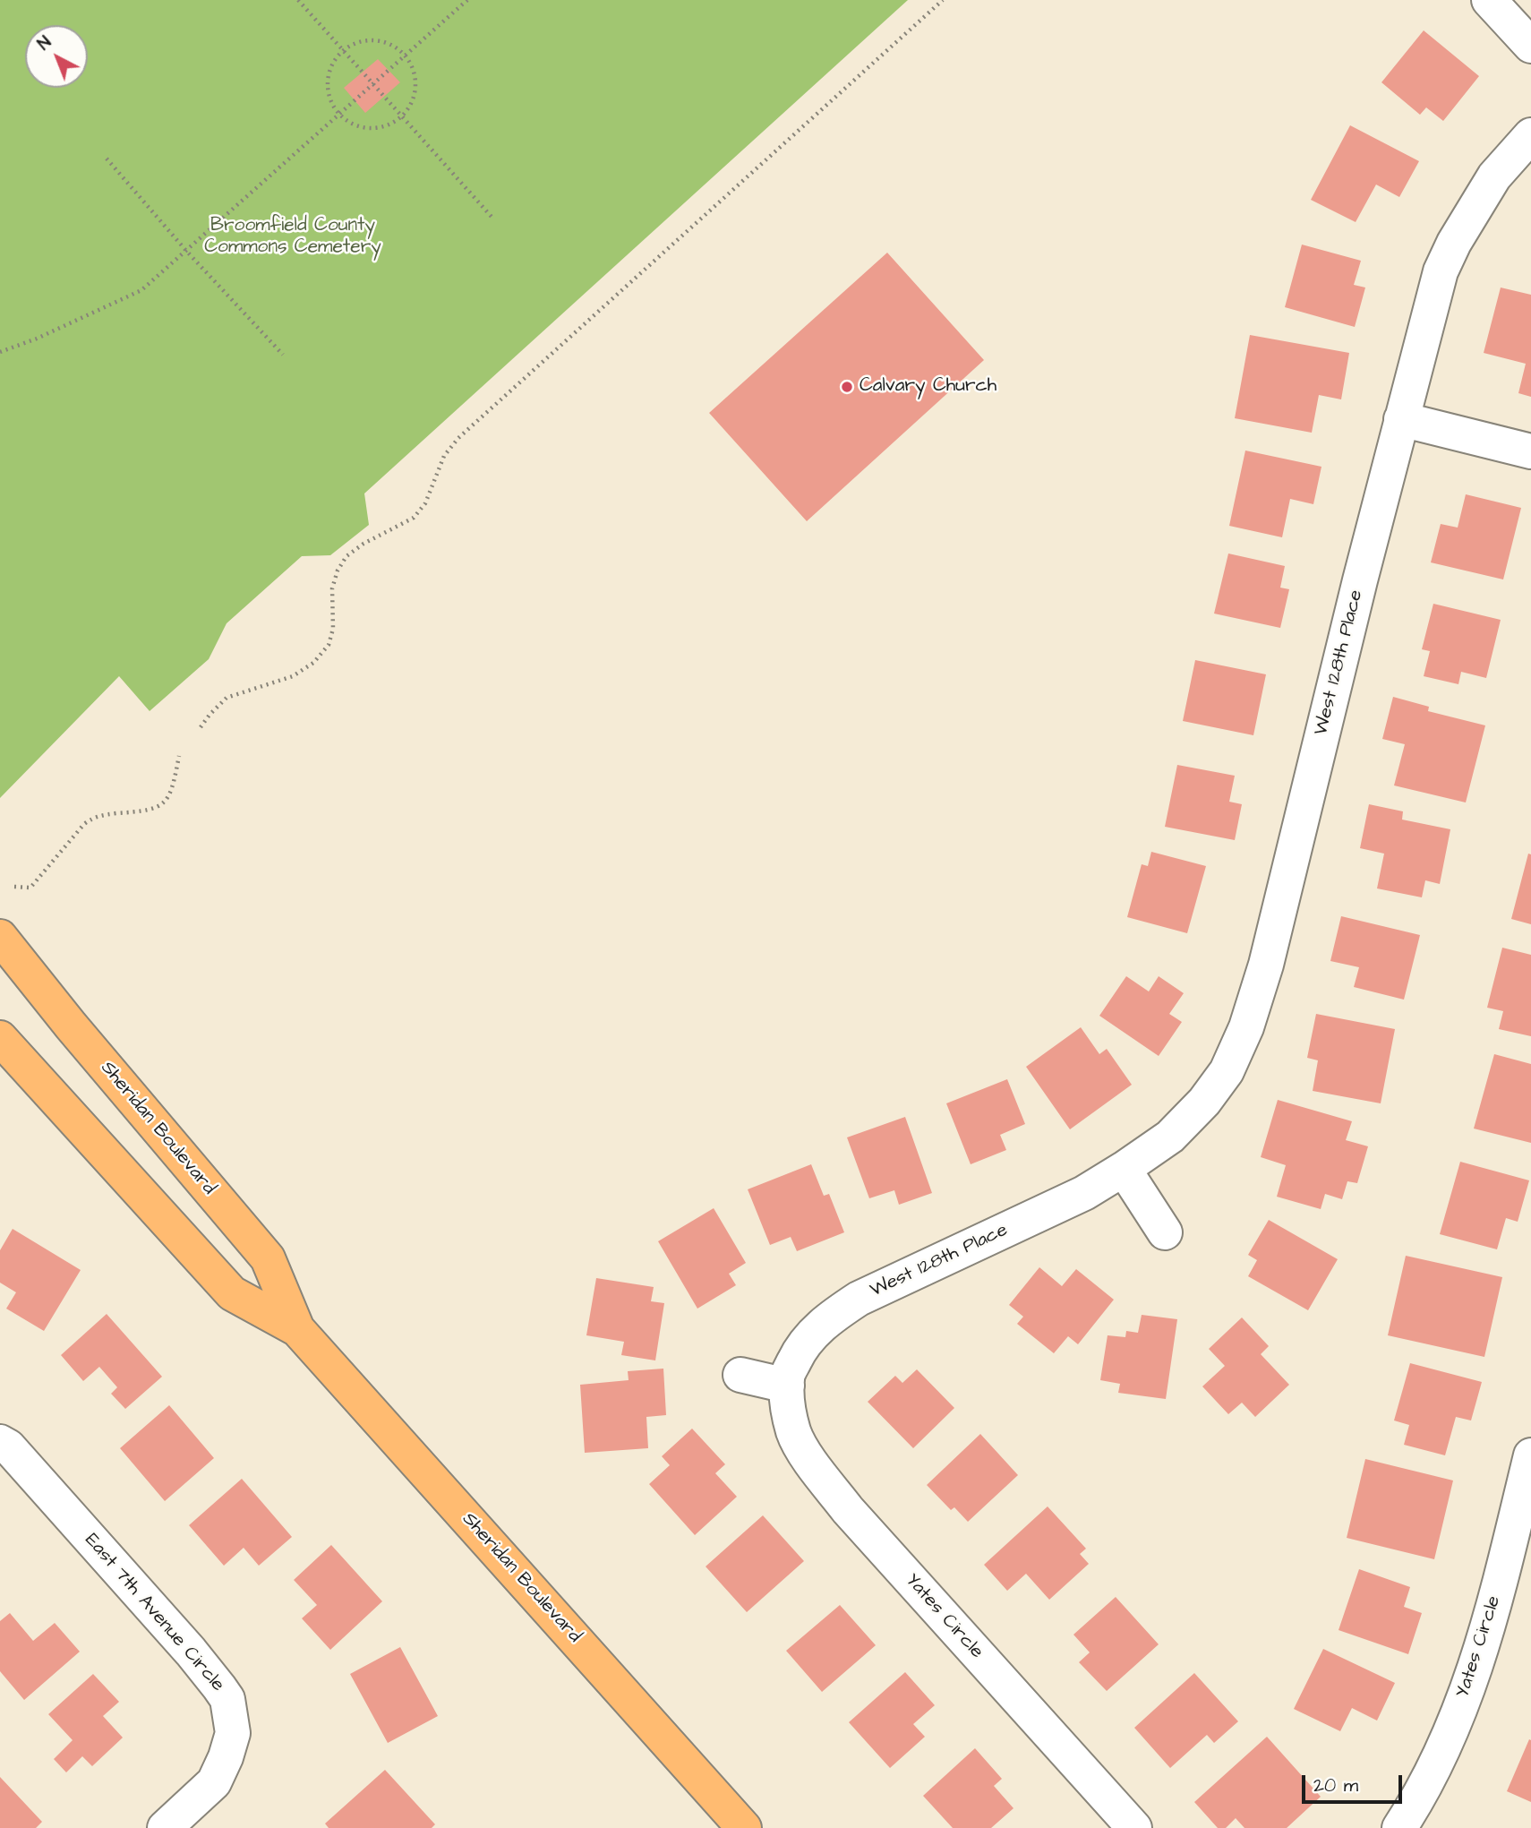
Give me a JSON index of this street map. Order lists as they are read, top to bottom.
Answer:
{
  "streets": {
    "main road": ["Sheridan Boulevard"],
    "street": ["West 128th Place", "East 7th Avenue Circle", "Yates Circle"]
  },
  "crossings": [
    ["West 128th Place", "Yates Circle"]
  ],
  "parks": ["Broomfield County Commons Cemetery"],
  "places": ["Calvary Church"],
  "scale_bar": "20 m",
  "north": "top left"
}
